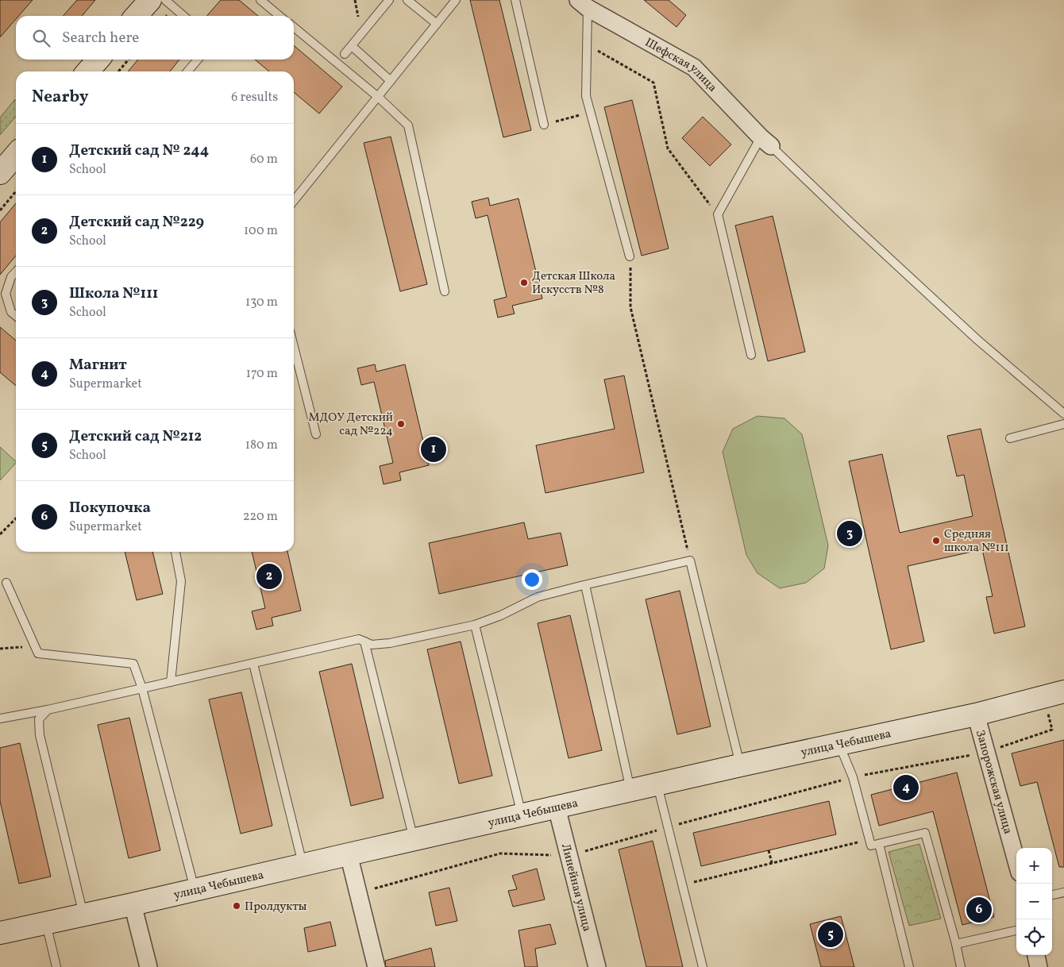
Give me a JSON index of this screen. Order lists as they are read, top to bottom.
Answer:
{
  "streets": {
    "street": [
      "Шефская улица",
      "улица Чебышева",
      "Запорожская улица",
      "Линейная улица"
    ]
  },
  "crossings": [
    ["улица Чебышева", "Запорожская улица"],
    ["улица Чебышева", "Линейная улица"]
  ],
  "places": [
    "Детская Школа Искусств №8",
    "МДОУ Детский сад №224",
    "Средняя школа №111",
    "Пролдукты"
  ],
  "page": {
    "search": "Search here",
    "heading": ["Nearby", "6 results"],
    "list": [
      {
        "mark": "1",
        "name": "Детский сад № 244",
        "note": "School",
        "value": "60 m"
      },
      {
        "mark": "2",
        "name": "Детский сад №229",
        "note": "School",
        "value": "100 m"
      },
      {
        "mark": "3",
        "name": "Школа №111",
        "note": "School",
        "value": "130 m"
      },
      {
        "mark": "4",
        "name": "Магнит",
        "note": "Supermarket",
        "value": "170 m"
      },
      {
        "mark": "5",
        "name": "Детский сад №212",
        "note": "School",
        "value": "180 m"
      },
      {
        "mark": "6",
        "name": "Покупочка",
        "note": "Supermarket",
        "value": "220 m"
      }
    ],
    "pins": [
      "1",
      "3",
      "2",
      "4",
      "6",
      "5"
    ],
    "map_buttons": ["+", "−"]
  }
}
